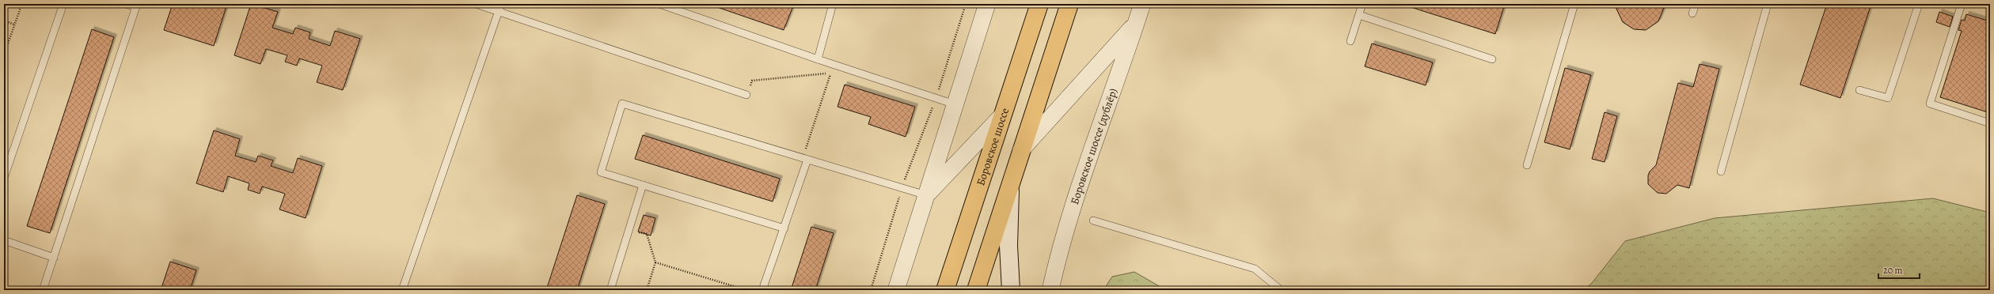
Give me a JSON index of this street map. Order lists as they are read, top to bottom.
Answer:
{
  "streets": {
    "main road": ["Боровское шоссе"],
    "street": ["Боровское шоссе (дублёр)"]
  },
  "scale_bar": "20 m"
}
